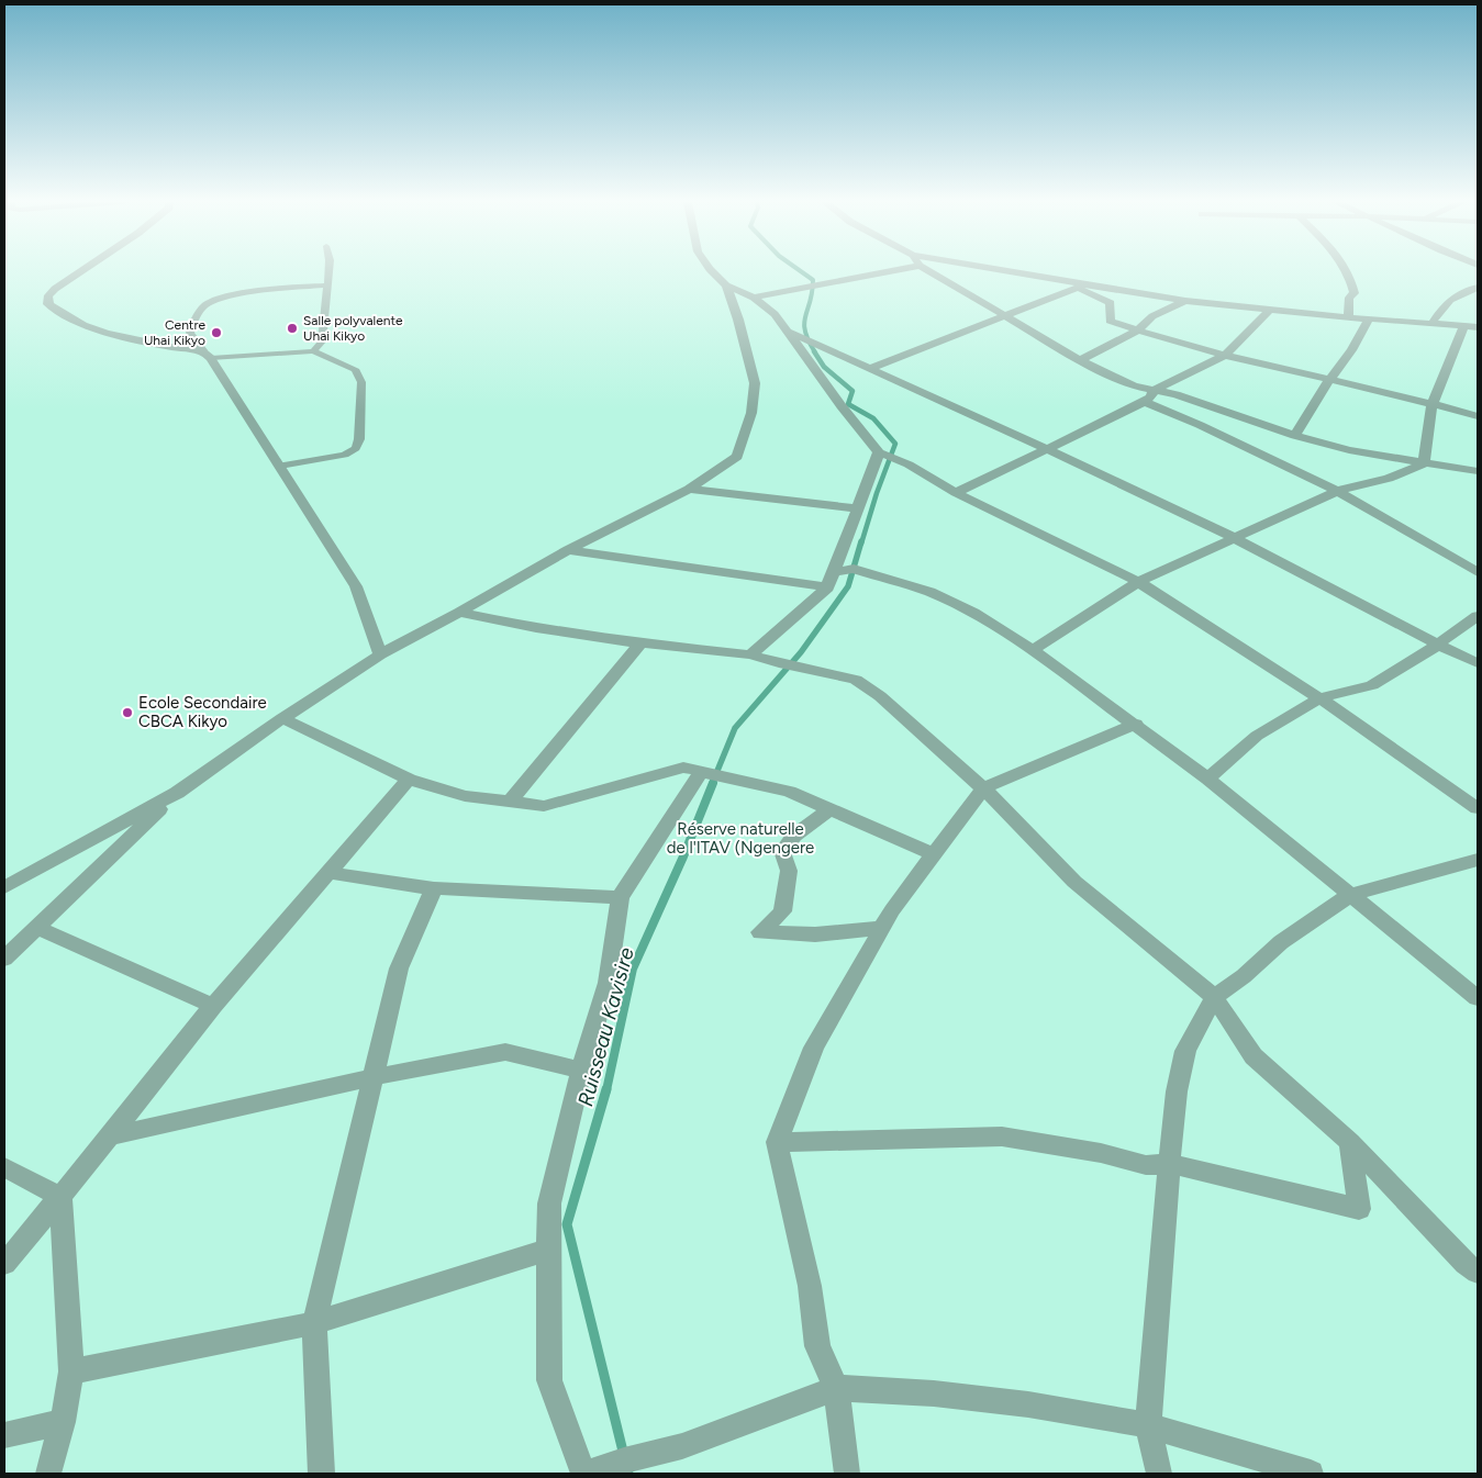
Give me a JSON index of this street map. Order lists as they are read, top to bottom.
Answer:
{
  "water": ["Ruisseau Kavisire"],
  "parks": ["Réserve naturelle de l'ITAV (Ngengere"],
  "places": ["Salle polyvalente Uhai Kikyo", "Centre Uhai Kikyo", "Ecole Secondaire CBCA Kikyo"]
}
